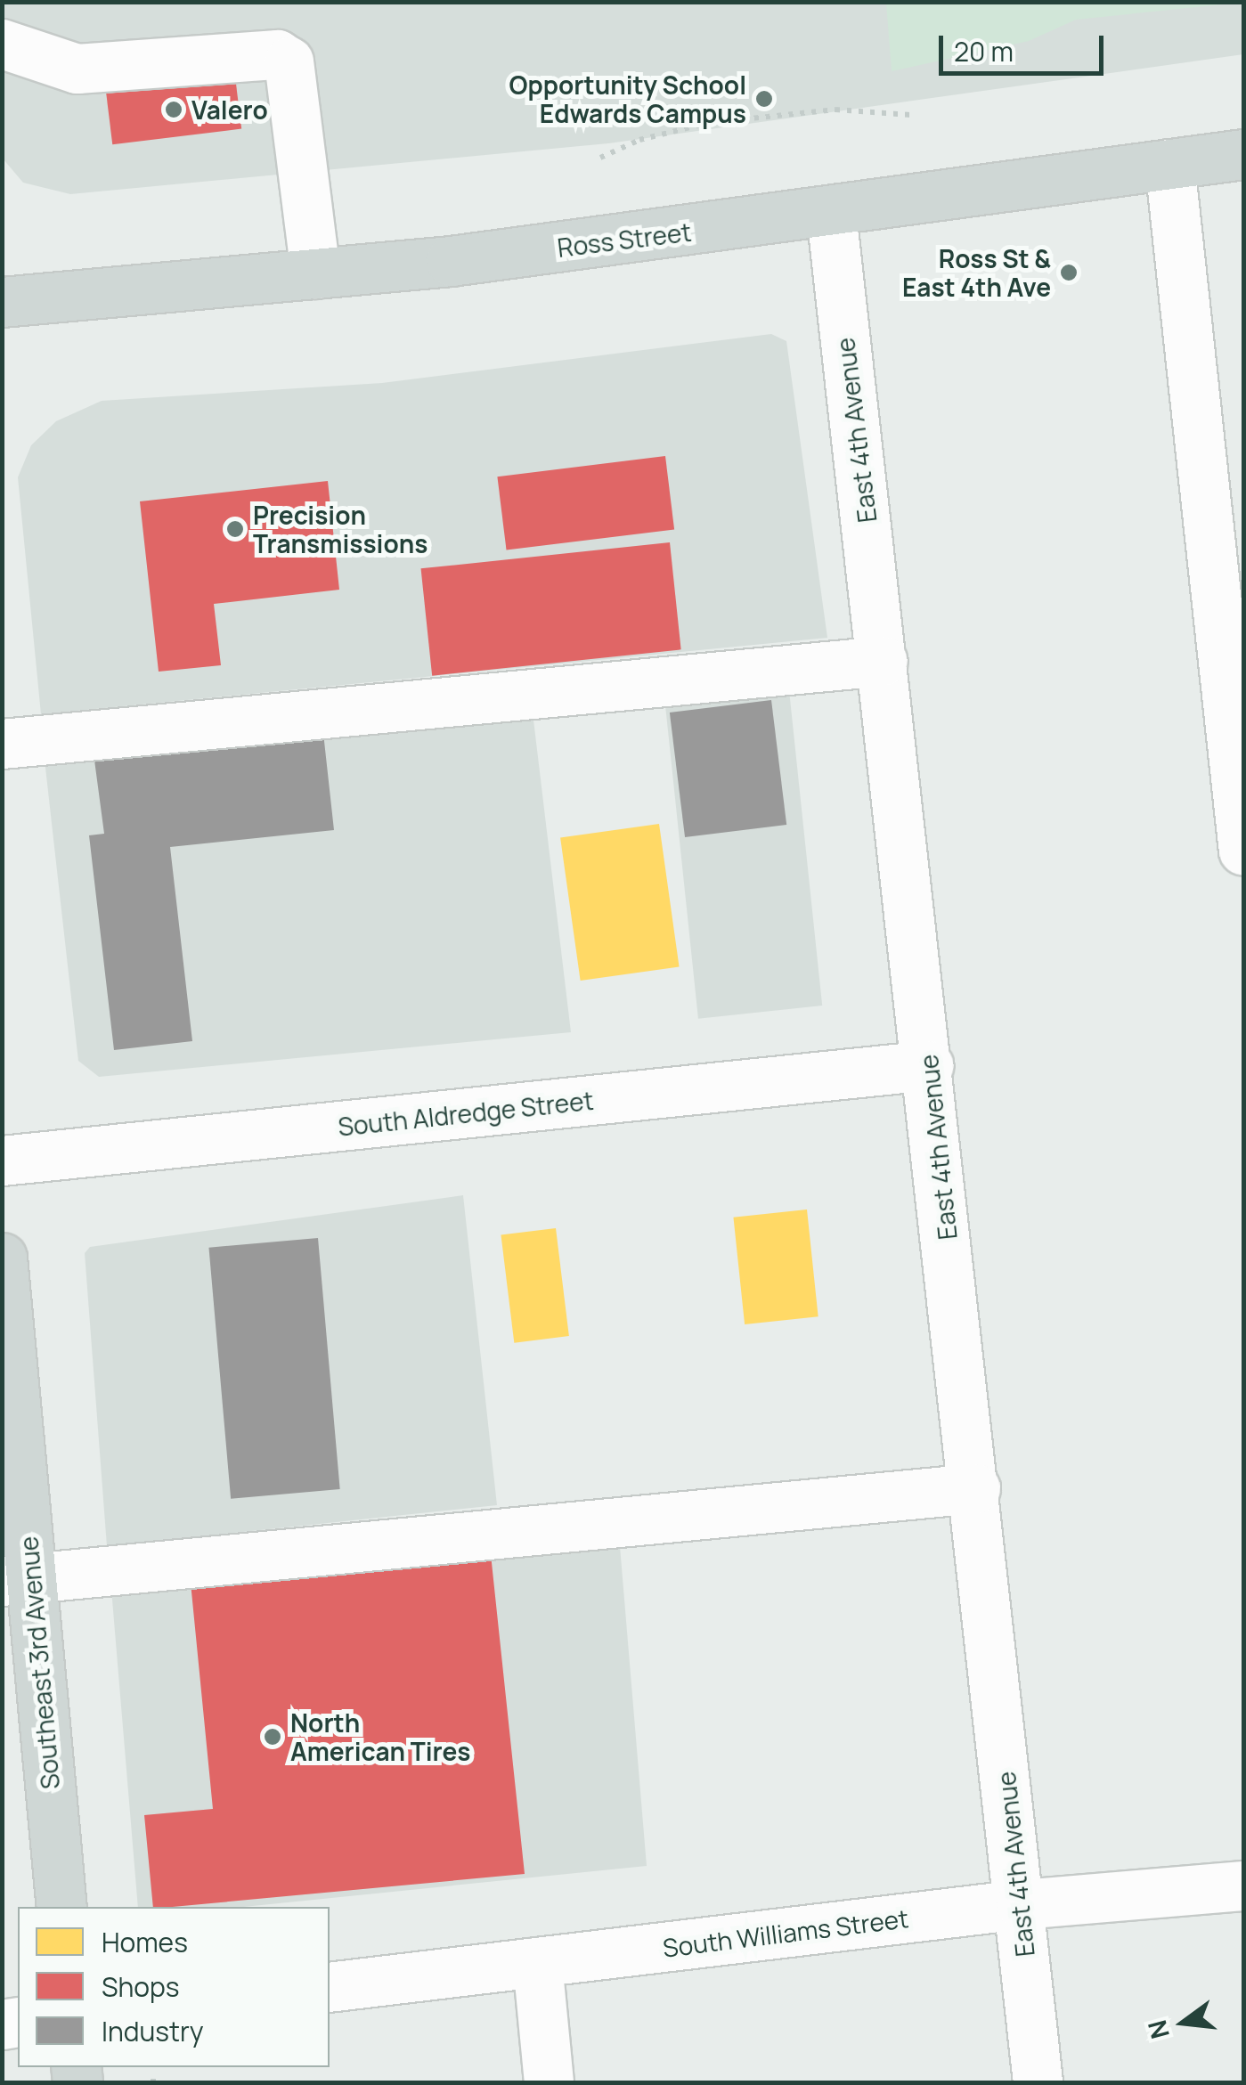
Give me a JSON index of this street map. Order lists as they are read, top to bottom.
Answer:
{
  "streets": {
    "main road": ["Ross Street", "Southeast 3rd Avenue"],
    "street": ["East 4th Avenue", "South Aldredge Street", "South Williams Street"]
  },
  "crossings": [
    ["Ross Street", "East 4th Avenue"],
    ["East 4th Avenue", "South Aldredge Street"],
    ["East 4th Avenue", "South Williams Street"]
  ],
  "places": [
    "Opportunity School Edwards Campus",
    "Valero",
    "Ross St & East 4th Ave",
    "Precision Transmissions",
    "North American Tires"
  ],
  "legend": ["Homes", "Shops", "Industry"],
  "scale_bar": "20 m",
  "north": "left"
}
